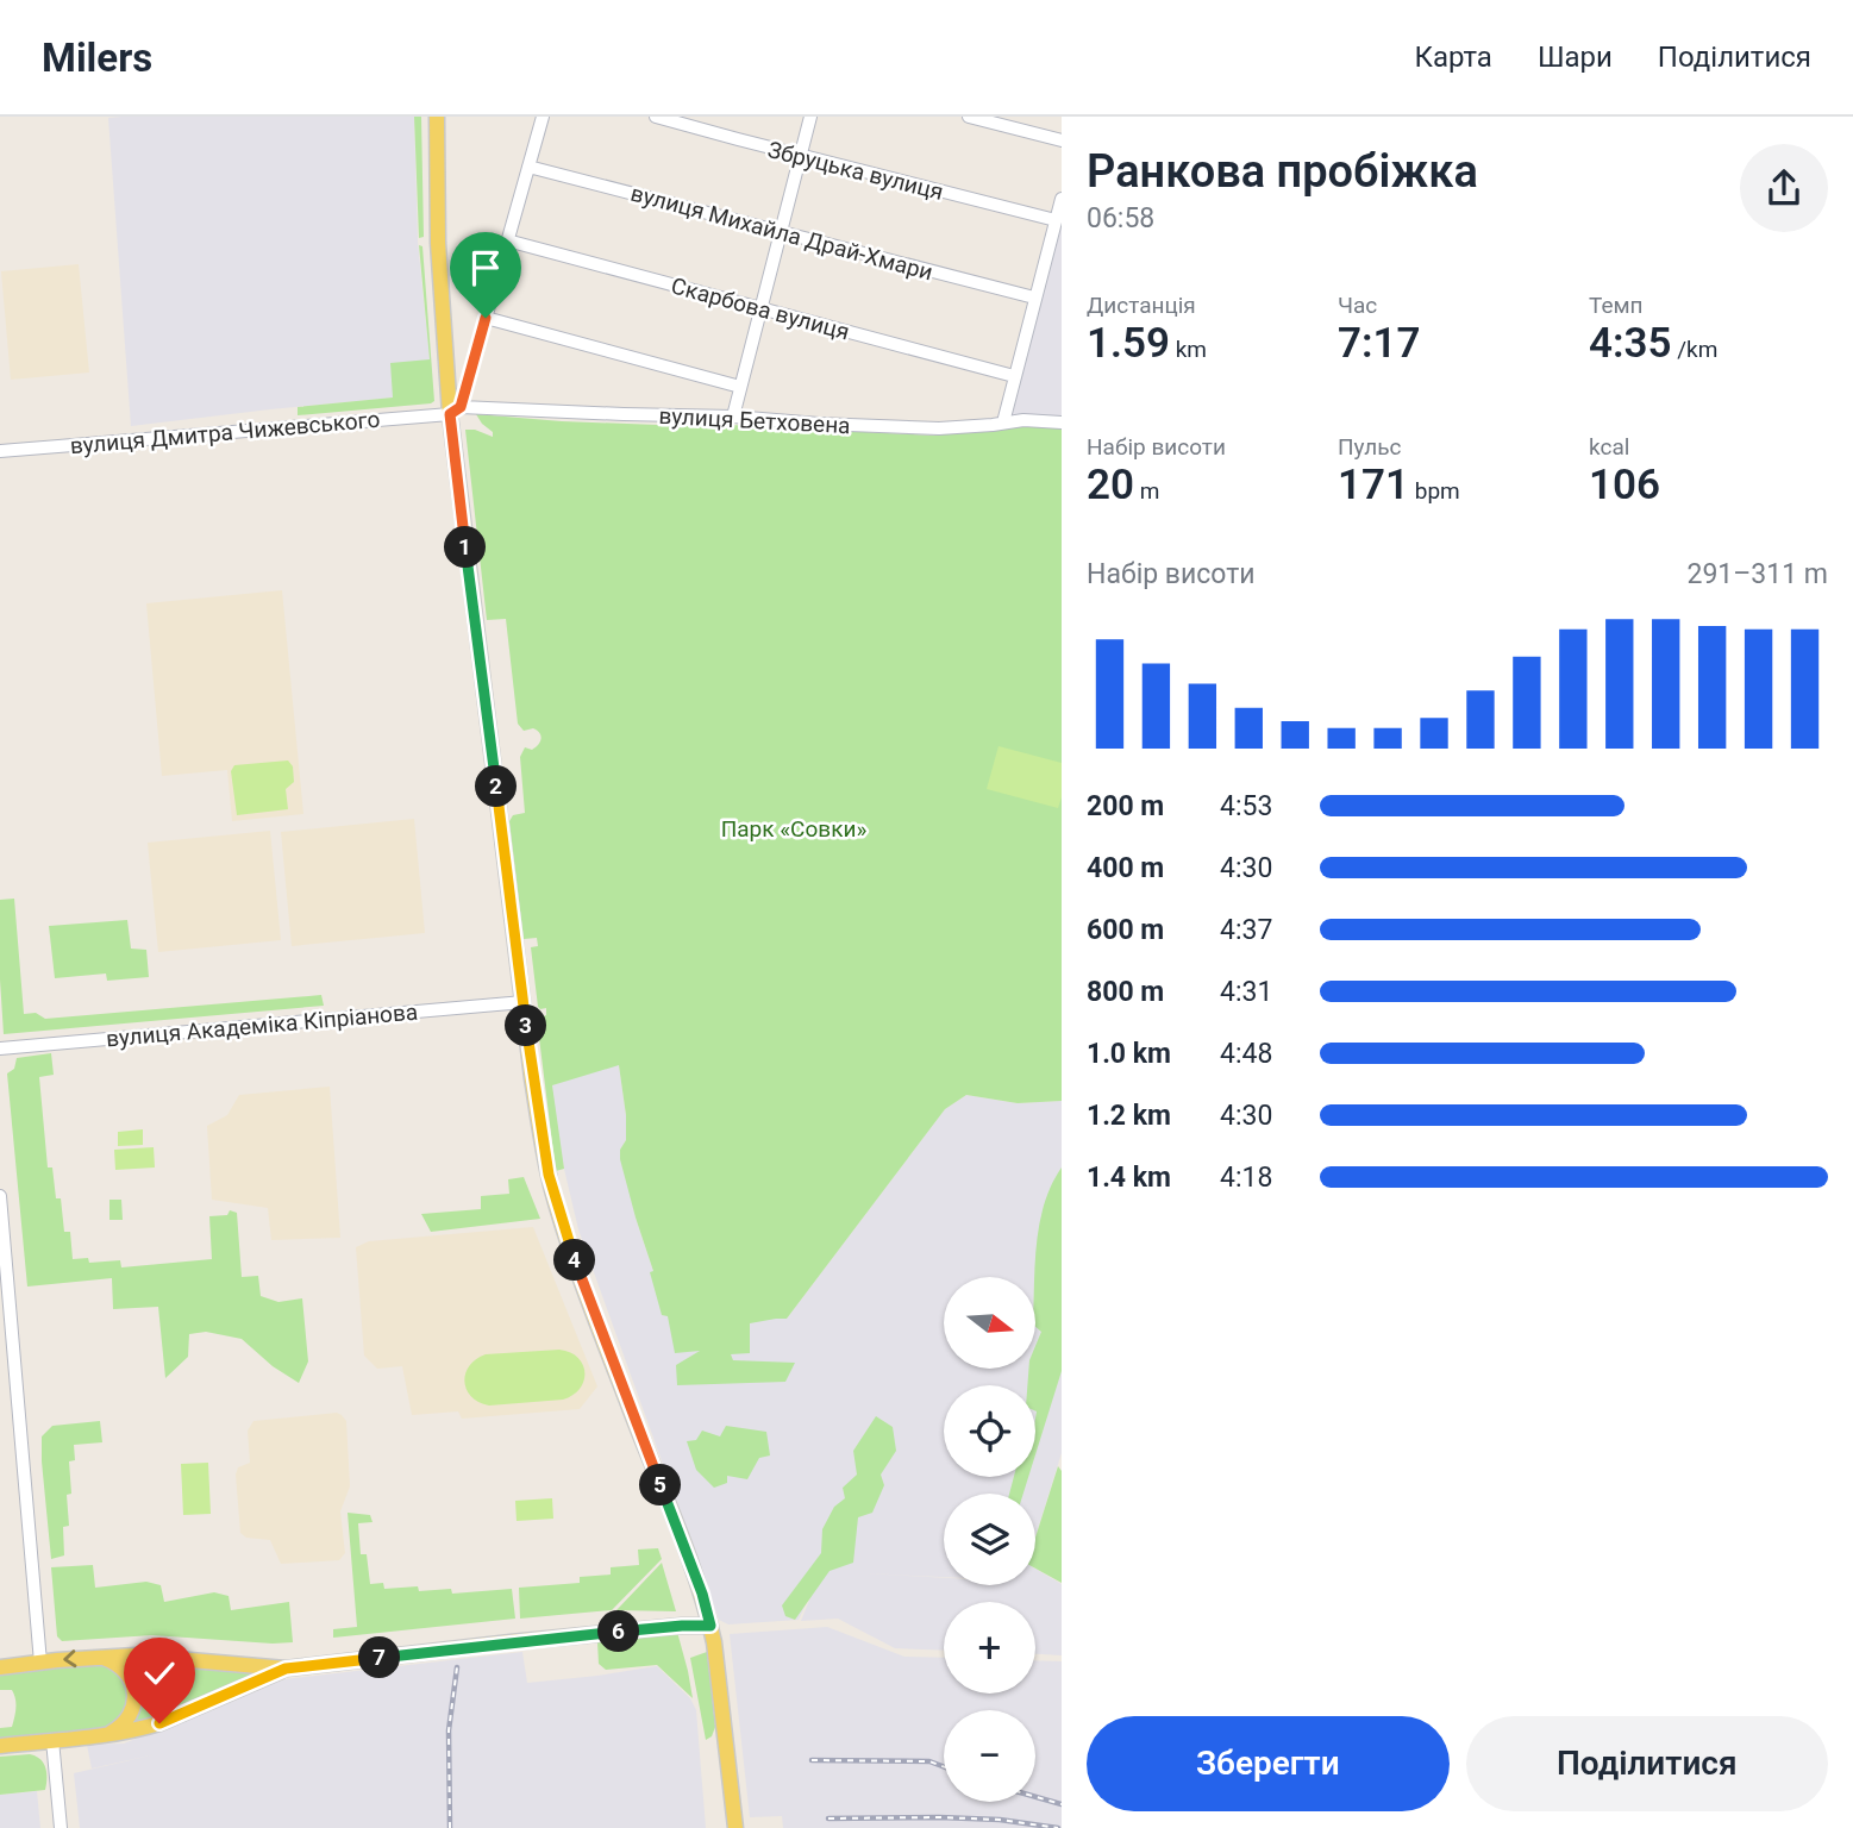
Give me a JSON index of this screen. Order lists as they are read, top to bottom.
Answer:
{
  "streets": {
    "street": [
      "Збруцька вулиця",
      "вулиця Михайла Драй-Хмари",
      "Скарбова вулиця",
      "вулиця Бетховена",
      "вулиця Дмитра Чижевського",
      "вулиця Академіка Кіпріанова"
    ]
  },
  "crossings": [
    ["вулиця Бетховена", "вулиця Дмитра Чижевського"]
  ],
  "parks": ["Парк «Совки»"],
  "north": "right",
  "page": {
    "header": "Milers",
    "nav": ["Карта", "Шари", "Поділитися"],
    "heading": ["Ранкова пробіжка", "06:58"],
    "stats": [
      ["Дистанція", "1.59 km"],
      ["Час", "7:17"],
      ["Темп", "4:35 /km"],
      ["Набір висоти", "20 m"],
      ["Пульс", "171 bpm"],
      ["kcal", "106"]
    ],
    "pins": [
      "1",
      "2",
      "3",
      "4",
      "5",
      "6",
      "7"
    ],
    "chart": ["Набір висоти", "291–311 m"],
    "list": [
      {
        "name": "200 m",
        "note": "4:53"
      },
      {
        "name": "400 m",
        "note": "4:30"
      },
      {
        "name": "600 m",
        "note": "4:37"
      },
      {
        "name": "800 m",
        "note": "4:31"
      },
      {
        "name": "1.0 km",
        "note": "4:48"
      },
      {
        "name": "1.2 km",
        "note": "4:30"
      },
      {
        "name": "1.4 km",
        "note": "4:18"
      }
    ],
    "map_buttons": ["+", "−"],
    "buttons": ["Зберегти", "Поділитися"]
  }
}
